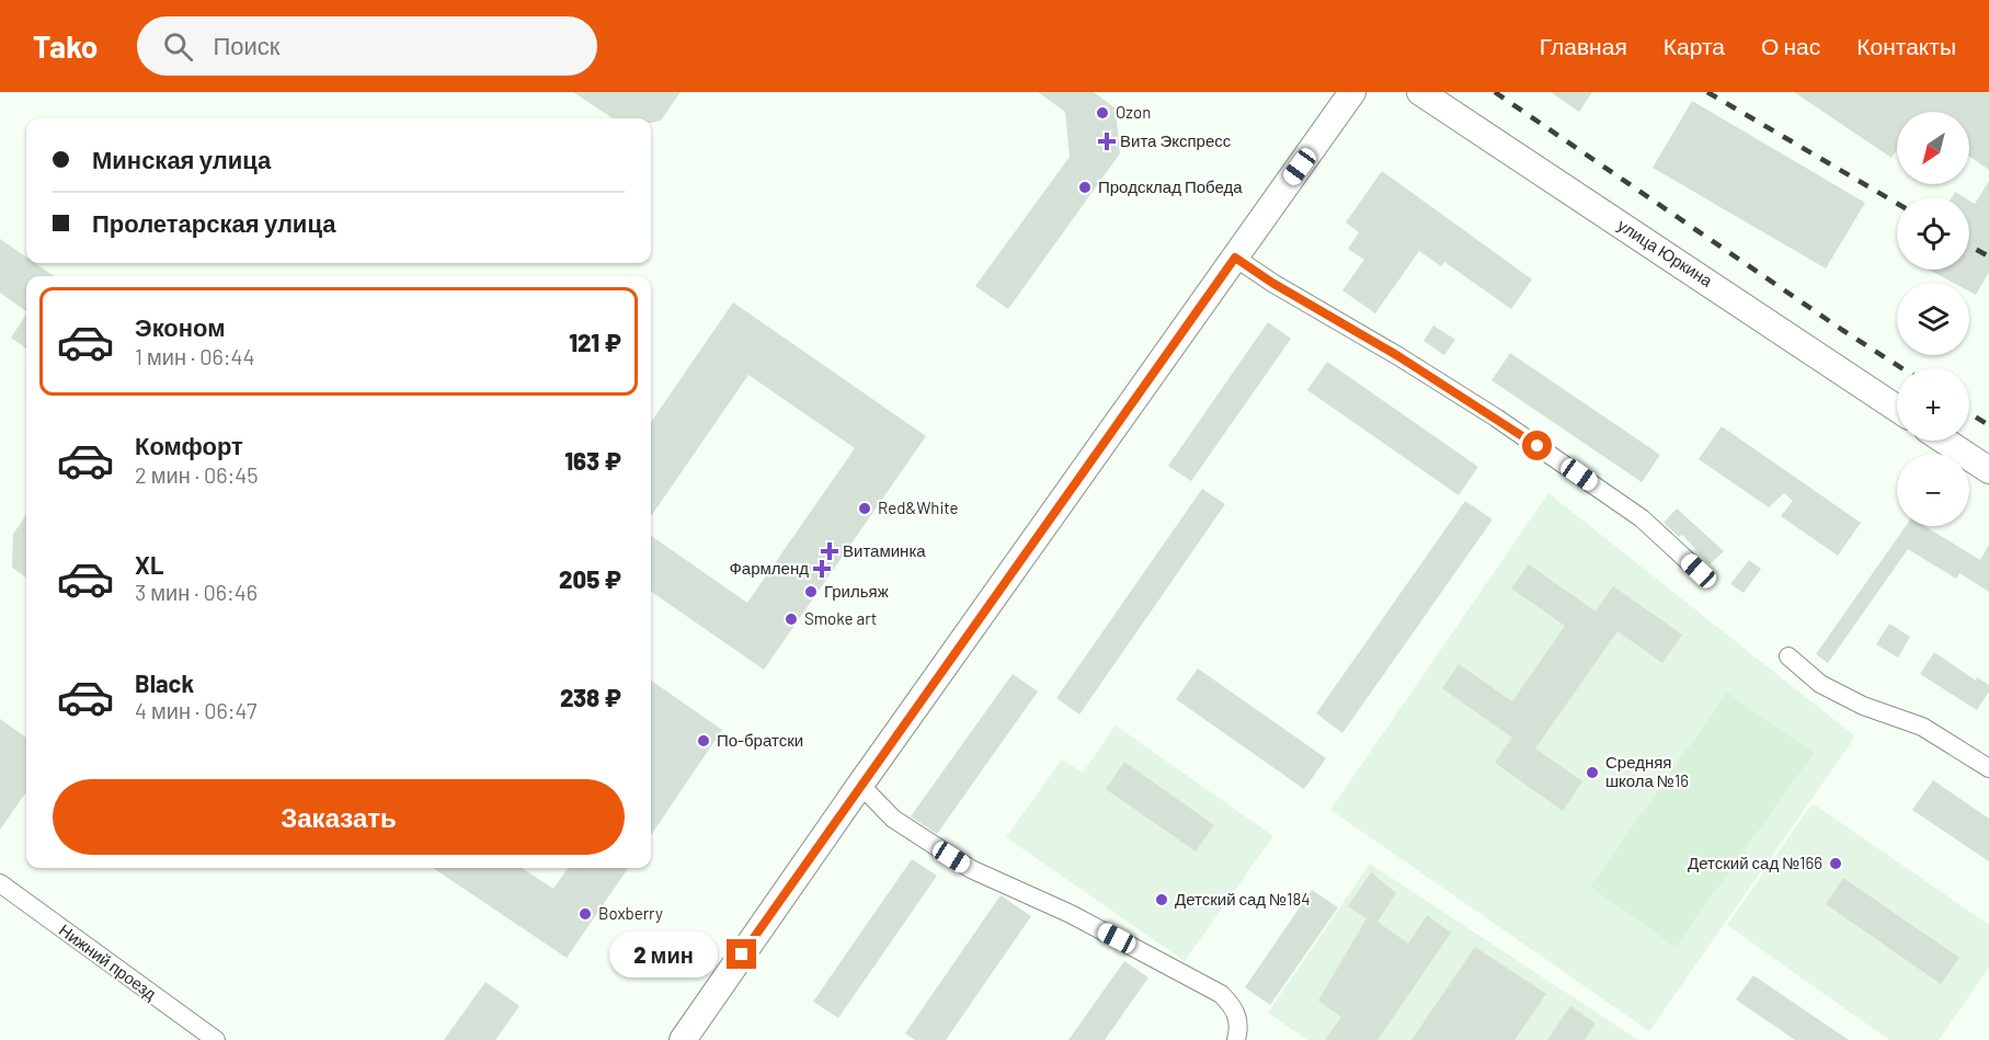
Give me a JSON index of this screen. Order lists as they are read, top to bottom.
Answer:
{
  "streets": {
    "main road": ["улица Юркина"],
    "street": ["Нижний проезд"]
  },
  "places": {
    "other": [
      "Ozon",
      "Продсклад Победа",
      "Red&White",
      "Грильяж",
      "Smoke art",
      "По-братски",
      "Средняя школа №16",
      "Детский сад №166",
      "Детский сад №184",
      "Boxberry"
    ],
    "health": ["Вита Экспресс", "Витаминка", "Фармленд"]
  },
  "north": "bottom left",
  "page": {
    "header": "Tako",
    "search": "Поиск",
    "nav": [
      "Главная",
      "Карта",
      "О нас",
      "Контакты"
    ],
    "map_buttons": ["+", "−"],
    "banner": ["Минская улица", "Пролетарская улица"],
    "list": [
      {
        "name": "Эконом",
        "note": "1 мин · 06:44",
        "value": "121 ₽"
      },
      {
        "name": "Комфорт",
        "note": "2 мин · 06:45",
        "value": "163 ₽"
      },
      {
        "name": "XL",
        "note": "3 мин · 06:46",
        "value": "205 ₽"
      },
      {
        "name": "Black",
        "note": "4 мин · 06:47",
        "value": "238 ₽"
      }
    ],
    "buttons": "Заказать",
    "bubble": "2 мин"
  }
}
